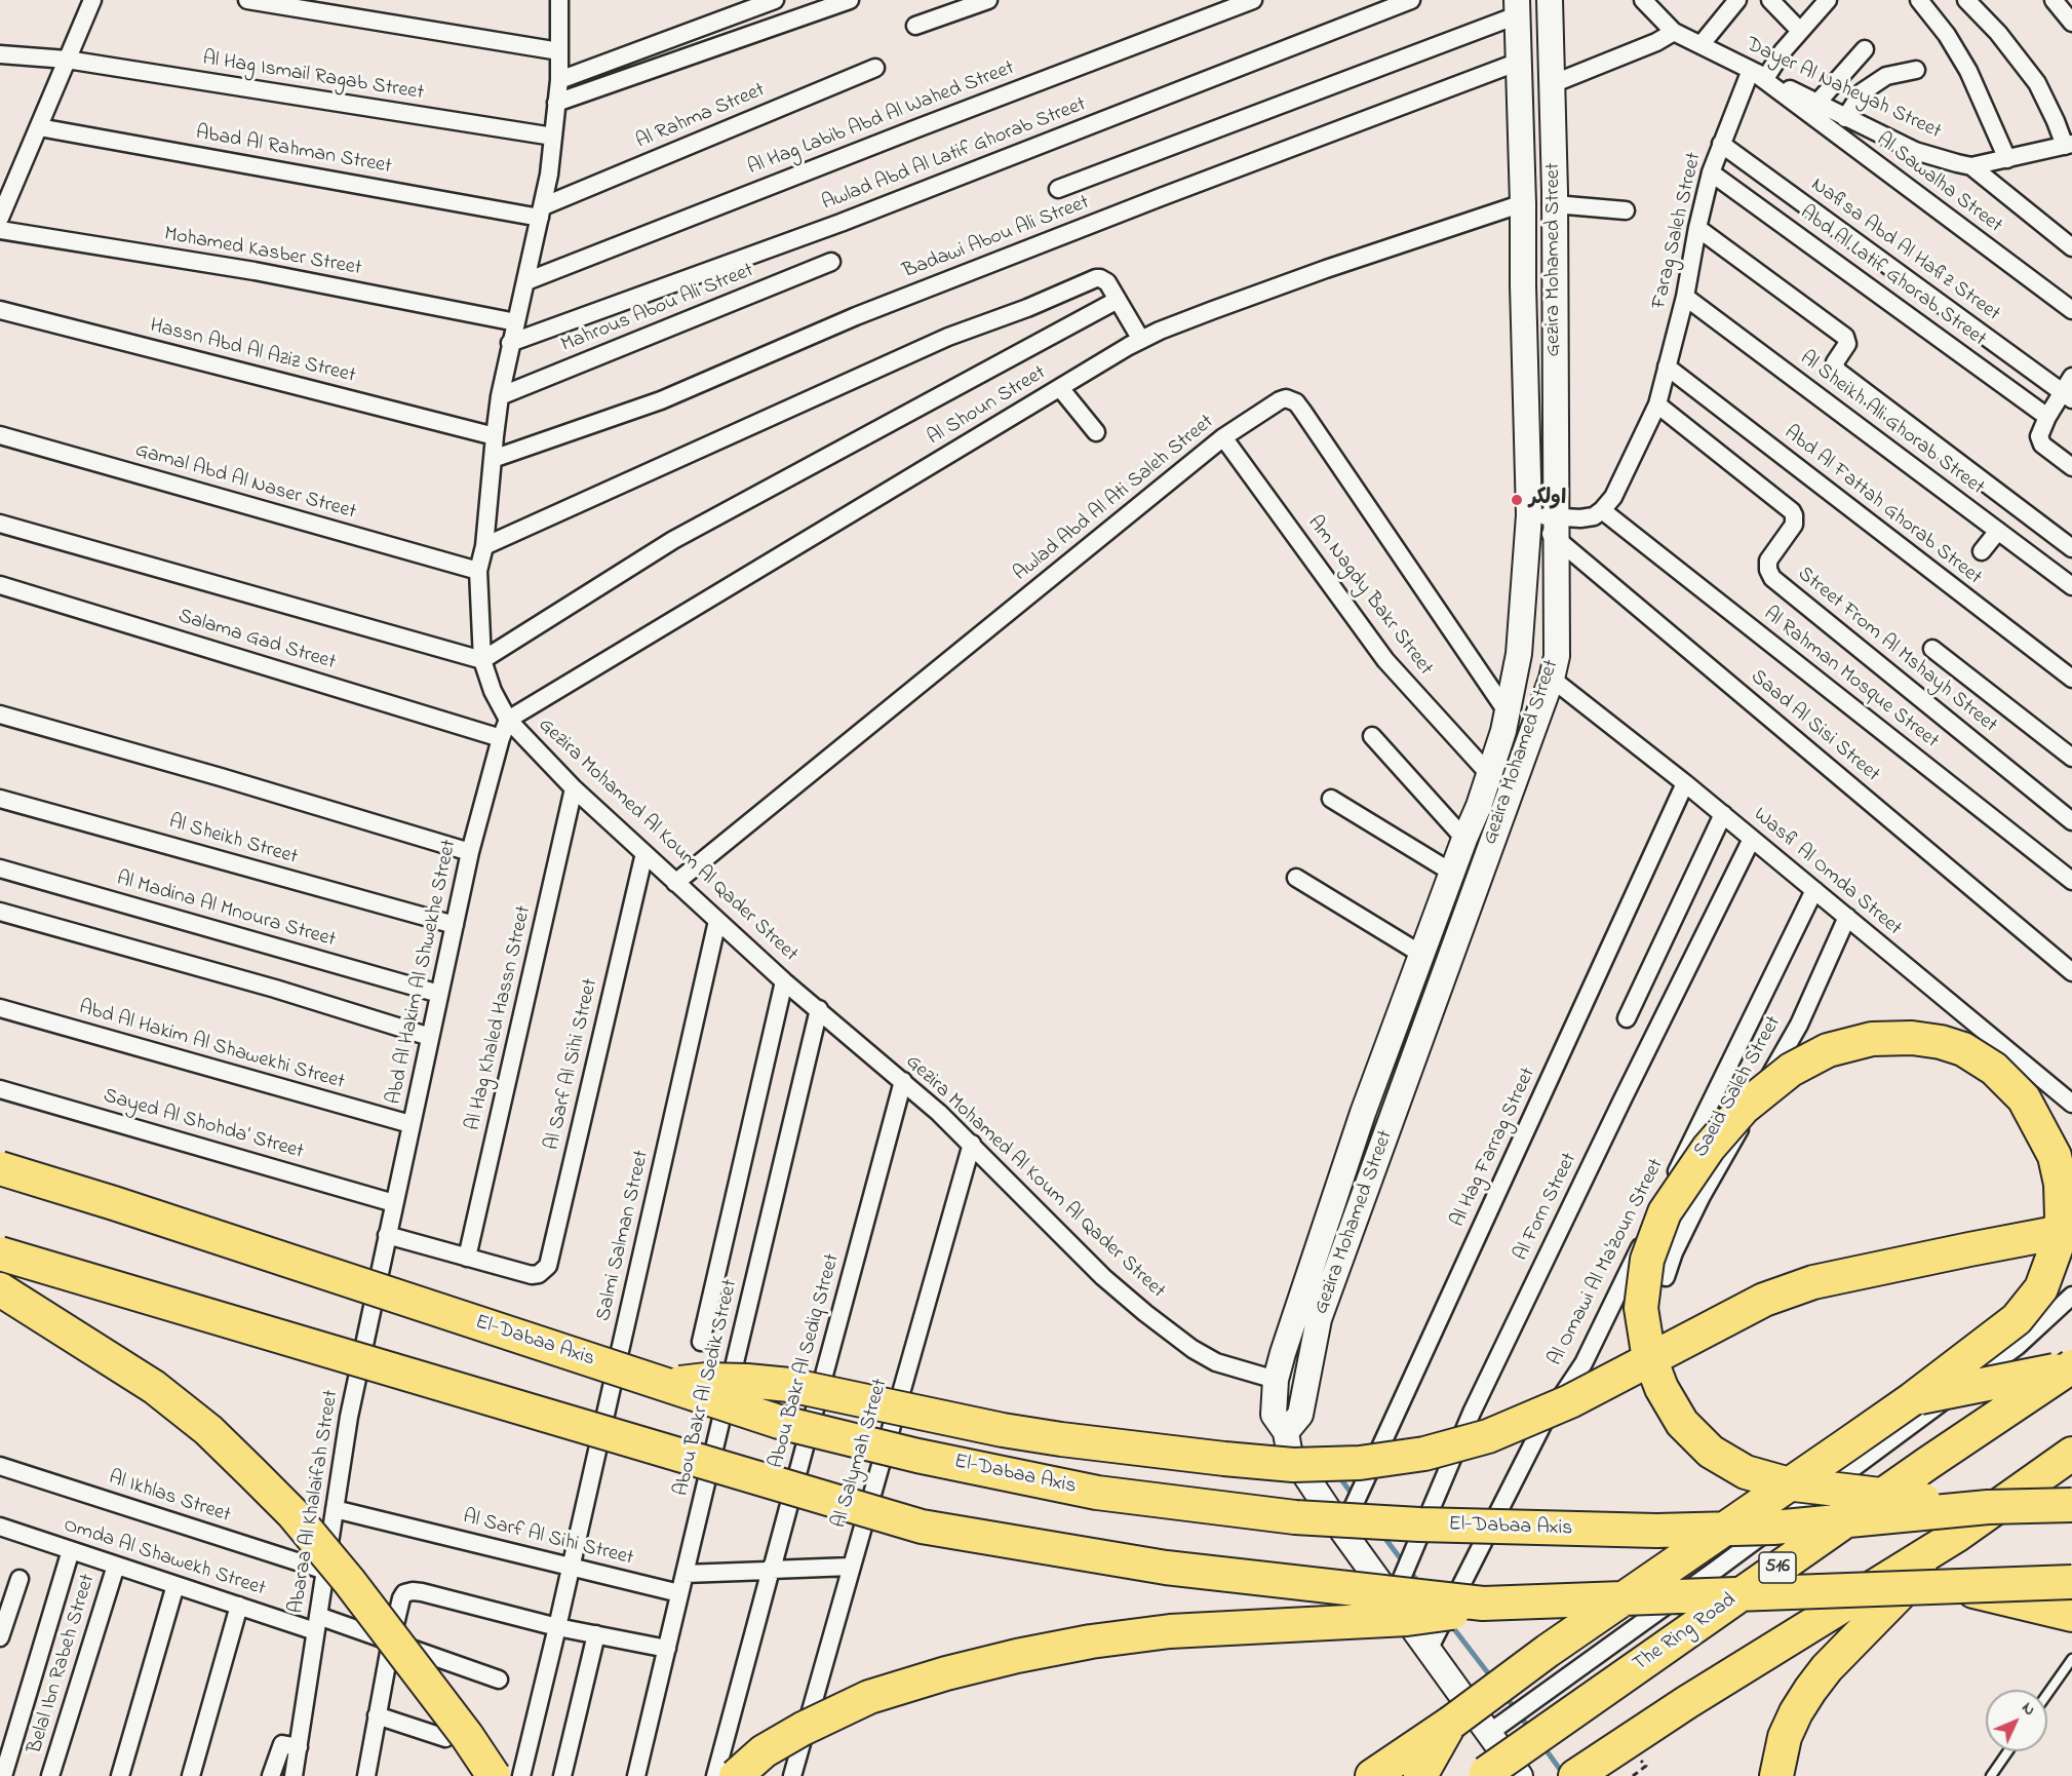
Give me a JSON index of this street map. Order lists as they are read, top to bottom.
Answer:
{
  "streets": {
    "highway": ["El-Dabaa Axis", "516", "The Ring Road"],
    "main road": ["Gezira Mohamed Street"],
    "street": [
      "Al Hag Ismail Ragab Street",
      "Dayer Al Naheyah Street",
      "Al Rahma Street",
      "Al Hag Labib Abd Al Wahed Street",
      "Abad Al Rahman Street",
      "Awlad Abd Al Latif Ghorab Street",
      "Al Sawalha Street",
      "Farag Saleh Street",
      "Badawi Abou Ali Street",
      "Nafisa Abd Al Hafiz Street",
      "Mohamed Kasber Street",
      "Abd Al Latif Ghorab Street",
      "Mahrous Abou Ali Street",
      "Hassn Abd Al Aziz Street",
      "Al Shoun Street",
      "Al Sheikh Ali Ghorab Street",
      "Gamal Abd Al Naser Street",
      "Awlad Abd Al Ati Saleh Street",
      "Abd Al Fattah Ghorab Street",
      "Am Nagdy Bakr Street",
      "Salama Gad Street",
      "Street From Al Mshayh Street",
      "Al Rahman Mosque Street",
      "Saad Al Sisi Street",
      "Al Sheikh Street",
      "Gezira Mohamed Al Koum Al Qader Street",
      "Wasfi Al Omda Street",
      "Al Madina Al Mnoura Street",
      "Abd Al Hakim Al Shwekhe Street",
      "Al Hag Khaled Hassn Street",
      "Abd Al Hakim Al Shawekhi Street",
      "Al Sarf Al Sihi Street",
      "Saeid Saleh Street",
      "Sayed Al Shohda' Street",
      "Al Hag Farrag Street",
      "Al Forn Street",
      "Salmi Salman Street",
      "Al Omawi Al Ma'zoun Street",
      "Abou Bakr Al Sediq Street",
      "Abou Bakr Al Sedik Street",
      "Al Salymah Street",
      "Al Ikhlas Street",
      "Abaraa Al Khalaifah Street",
      "Omda Al Shawekh Street",
      "Belal Ibn Rabeh Street"
    ]
  },
  "crossings": [
    ["Al Hag Ismail Ragab Street", "Gezira Mohamed Al Koum Al Qader Street"],
    ["Dayer Al Naheyah Street", "Al Sawalha Street"],
    ["Dayer Al Naheyah Street", "Farag Saleh Street"],
    ["Al Rahma Street", "Abad Al Rahman Street"],
    ["Al Rahma Street", "Gezira Mohamed Al Koum Al Qader Street"],
    ["Al Hag Labib Abd Al Wahed Street", "Gezira Mohamed Al Koum Al Qader Street"],
    ["Abad Al Rahman Street", "Gezira Mohamed Al Koum Al Qader Street"],
    ["Awlad Abd Al Latif Ghorab Street", "Gezira Mohamed Al Koum Al Qader Street"],
    ["Al Sawalha Street", "Farag Saleh Street"],
    ["Farag Saleh Street", "Nafisa Abd Al Hafiz Street"],
    ["Farag Saleh Street", "Abd Al Latif Ghorab Street"],
    ["Farag Saleh Street", "Al Sheikh Ali Ghorab Street"],
    ["Farag Saleh Street", "Abd Al Fattah Ghorab Street"],
    ["Farag Saleh Street", "Street From Al Mshayh Street"],
    ["Farag Saleh Street", "Al Rahman Mosque Street"],
    ["Badawi Abou Ali Street", "Gezira Mohamed Street"],
    ["Badawi Abou Ali Street", "Gezira Mohamed Al Koum Al Qader Street"],
    ["Mohamed Kasber Street", "Gezira Mohamed Al Koum Al Qader Street"],
    ["Gezira Mohamed Street", "Al Shoun Street"],
    ["Gezira Mohamed Street", "Awlad Abd Al Ati Saleh Street"],
    ["Gezira Mohamed Street", "Am Nagdy Bakr Street"],
    ["Gezira Mohamed Street", "Saad Al Sisi Street"],
    ["Gezira Mohamed Street", "Gezira Mohamed Al Koum Al Qader Street"],
    ["Gezira Mohamed Street", "Wasfi Al Omda Street"],
    ["Gezira Mohamed Street", "Al Hag Farrag Street"],
    ["Gezira Mohamed Street", "Al Forn Street"],
    ["Gezira Mohamed Street", "Al Omawi Al Ma'zoun Street"],
    ["Mahrous Abou Ali Street", "Gezira Mohamed Al Koum Al Qader Street"],
    ["Hassn Abd Al Aziz Street", "Gezira Mohamed Al Koum Al Qader Street"],
    ["Al Shoun Street", "Gezira Mohamed Al Koum Al Qader Street"],
    ["Al Shoun Street", "Abd Al Hakim Al Shwekhe Street"],
    ["Gamal Abd Al Naser Street", "Gezira Mohamed Al Koum Al Qader Street"],
    ["Awlad Abd Al Ati Saleh Street", "Am Nagdy Bakr Street"],
    ["Awlad Abd Al Ati Saleh Street", "Gezira Mohamed Al Koum Al Qader Street"],
    ["Salama Gad Street", "Abd Al Hakim Al Shwekhe Street"],
    ["Al Sheikh Street", "Abd Al Hakim Al Shwekhe Street"],
    ["Gezira Mohamed Al Koum Al Qader Street", "Abd Al Hakim Al Shwekhe Street"],
    ["Gezira Mohamed Al Koum Al Qader Street", "Al Hag Khaled Hassn Street"],
    ["Gezira Mohamed Al Koum Al Qader Street", "Al Sarf Al Sihi Street"],
    ["Gezira Mohamed Al Koum Al Qader Street", "Salmi Salman Street"],
    ["Gezira Mohamed Al Koum Al Qader Street", "Abou Bakr Al Sediq Street"],
    ["Gezira Mohamed Al Koum Al Qader Street", "Abou Bakr Al Sedik Street"],
    ["Gezira Mohamed Al Koum Al Qader Street", "Al Salymah Street"],
    ["Wasfi Al Omda Street", "Saeid Saleh Street"],
    ["Wasfi Al Omda Street", "Al Hag Farrag Street"],
    ["Wasfi Al Omda Street", "Al Forn Street"],
    ["Wasfi Al Omda Street", "Al Omawi Al Ma'zoun Street"],
    ["Al Madina Al Mnoura Street", "Abd Al Hakim Al Shwekhe Street"],
    ["Abd Al Hakim Al Shwekhe Street", "Abd Al Hakim Al Shawekhi Street"],
    ["Abd Al Hakim Al Shwekhe Street", "Sayed Al Shohda' Street"],
    ["Abd Al Hakim Al Shwekhe Street", "Abaraa Al Khalaifah Street"],
    ["Al Hag Khaled Hassn Street", "Al Sarf Al Sihi Street"],
    ["Al Sarf Al Sihi Street", "Salmi Salman Street"],
    ["Al Sarf Al Sihi Street", "Abou Bakr Al Sedik Street"],
    ["Al Sarf Al Sihi Street", "Abaraa Al Khalaifah Street"],
    ["Al Ikhlas Street", "Abaraa Al Khalaifah Street"],
    ["Abaraa Al Khalaifah Street", "Omda Al Shawekh Street"],
    ["Omda Al Shawekh Street", "Belal Ibn Rabeh Street"]
  ],
  "places": ["اولكر"],
  "north": "top right"
}
